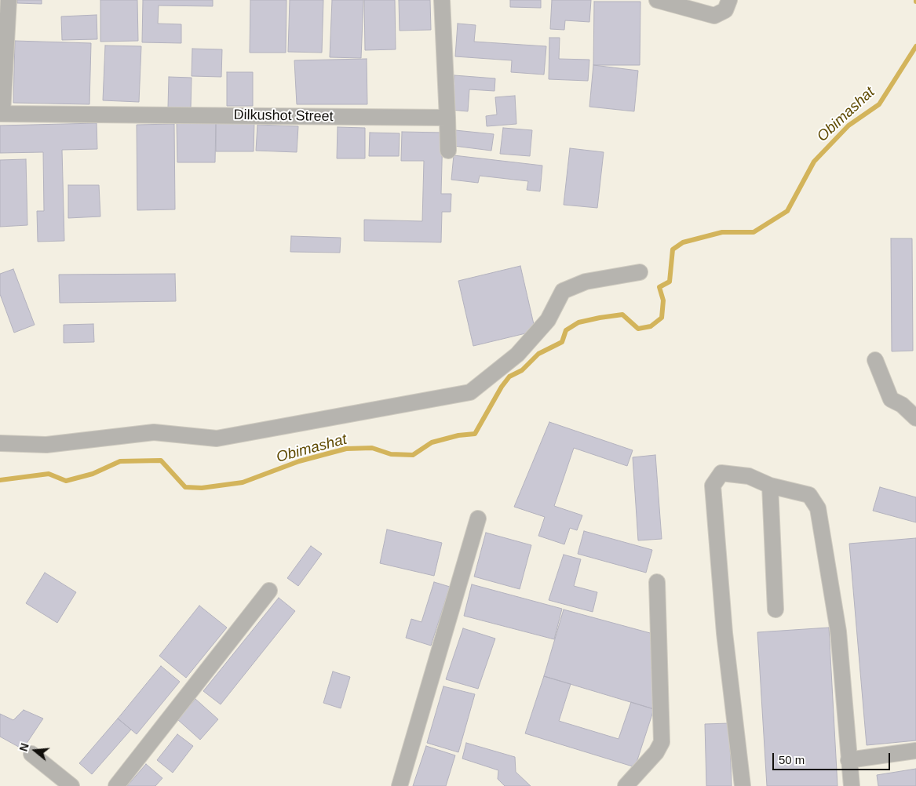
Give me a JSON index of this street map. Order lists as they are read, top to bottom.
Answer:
{
  "streets": {
    "street": ["Dilkushot Street"]
  },
  "water": ["Obimashat"],
  "scale_bar": "50 m",
  "north": "left"
}
